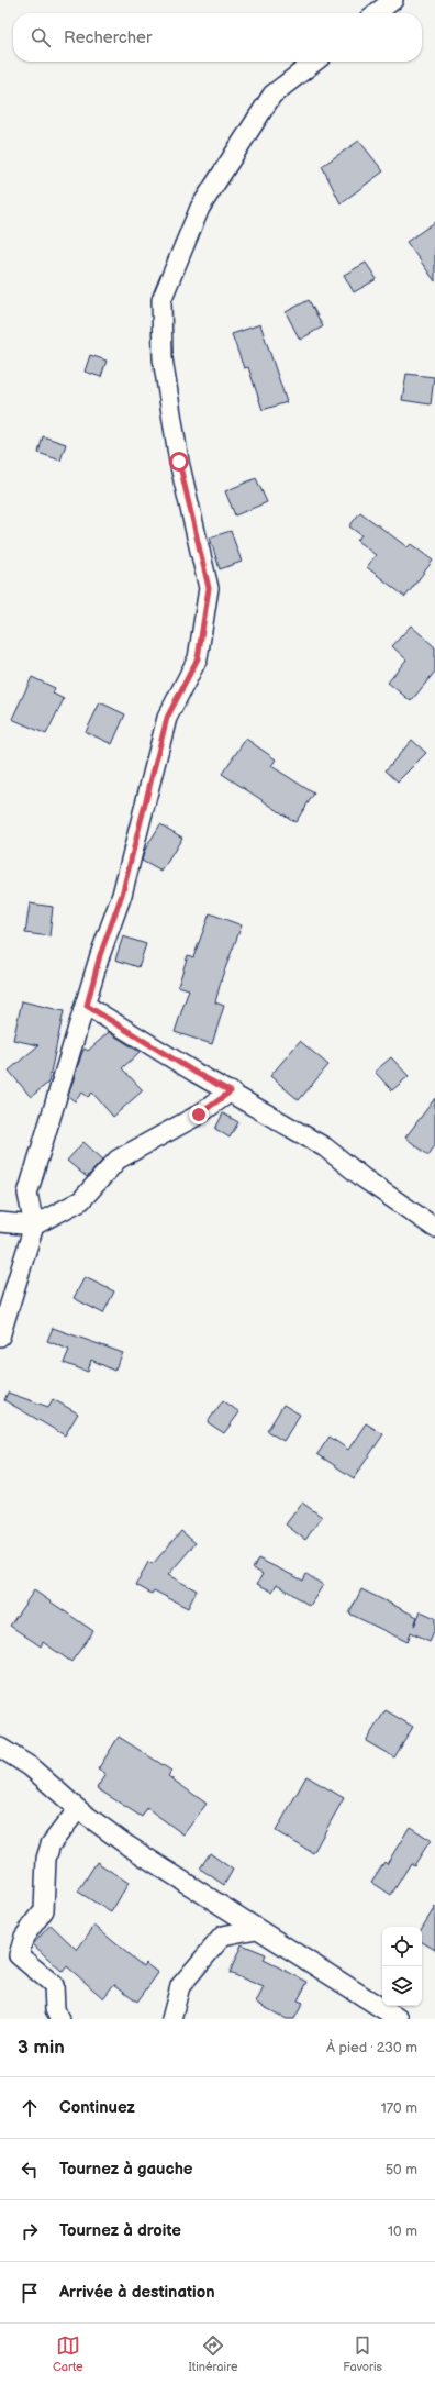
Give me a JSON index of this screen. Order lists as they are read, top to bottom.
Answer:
{
  "page": {
    "search": "Rechercher",
    "heading": ["3 min", "À pied · 230 m"],
    "list": [
      ["Continuez", "170 m"],
      ["Tournez à gauche", "50 m"],
      ["Tournez à droite", "10 m"],
      "Arrivée à destination"
    ],
    "nav": ["Carte", "Itinéraire", "Favoris"]
  }
}
